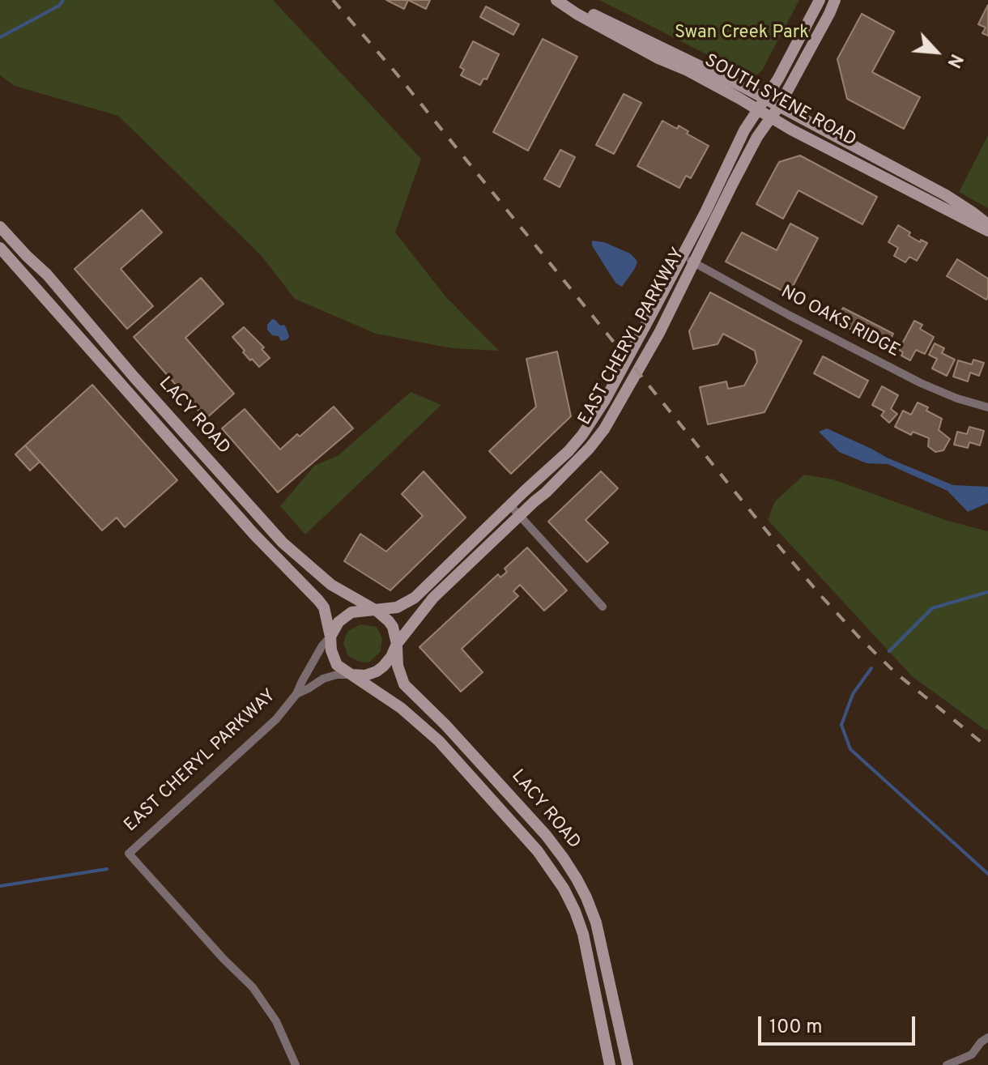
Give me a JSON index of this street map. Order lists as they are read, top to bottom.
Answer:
{
  "streets": {
    "street": [
      "SOUTH SYENE ROAD",
      "NO OAKS RIDGE",
      "EAST CHERYL PARKWAY",
      "LACY ROAD"
    ]
  },
  "crossings": [
    ["SOUTH SYENE ROAD", "EAST CHERYL PARKWAY"],
    ["NO OAKS RIDGE", "EAST CHERYL PARKWAY"],
    ["EAST CHERYL PARKWAY", "LACY ROAD"]
  ],
  "parks": ["Swan Creek Park"],
  "scale_bar": "100 m",
  "north": "bottom right"
}
